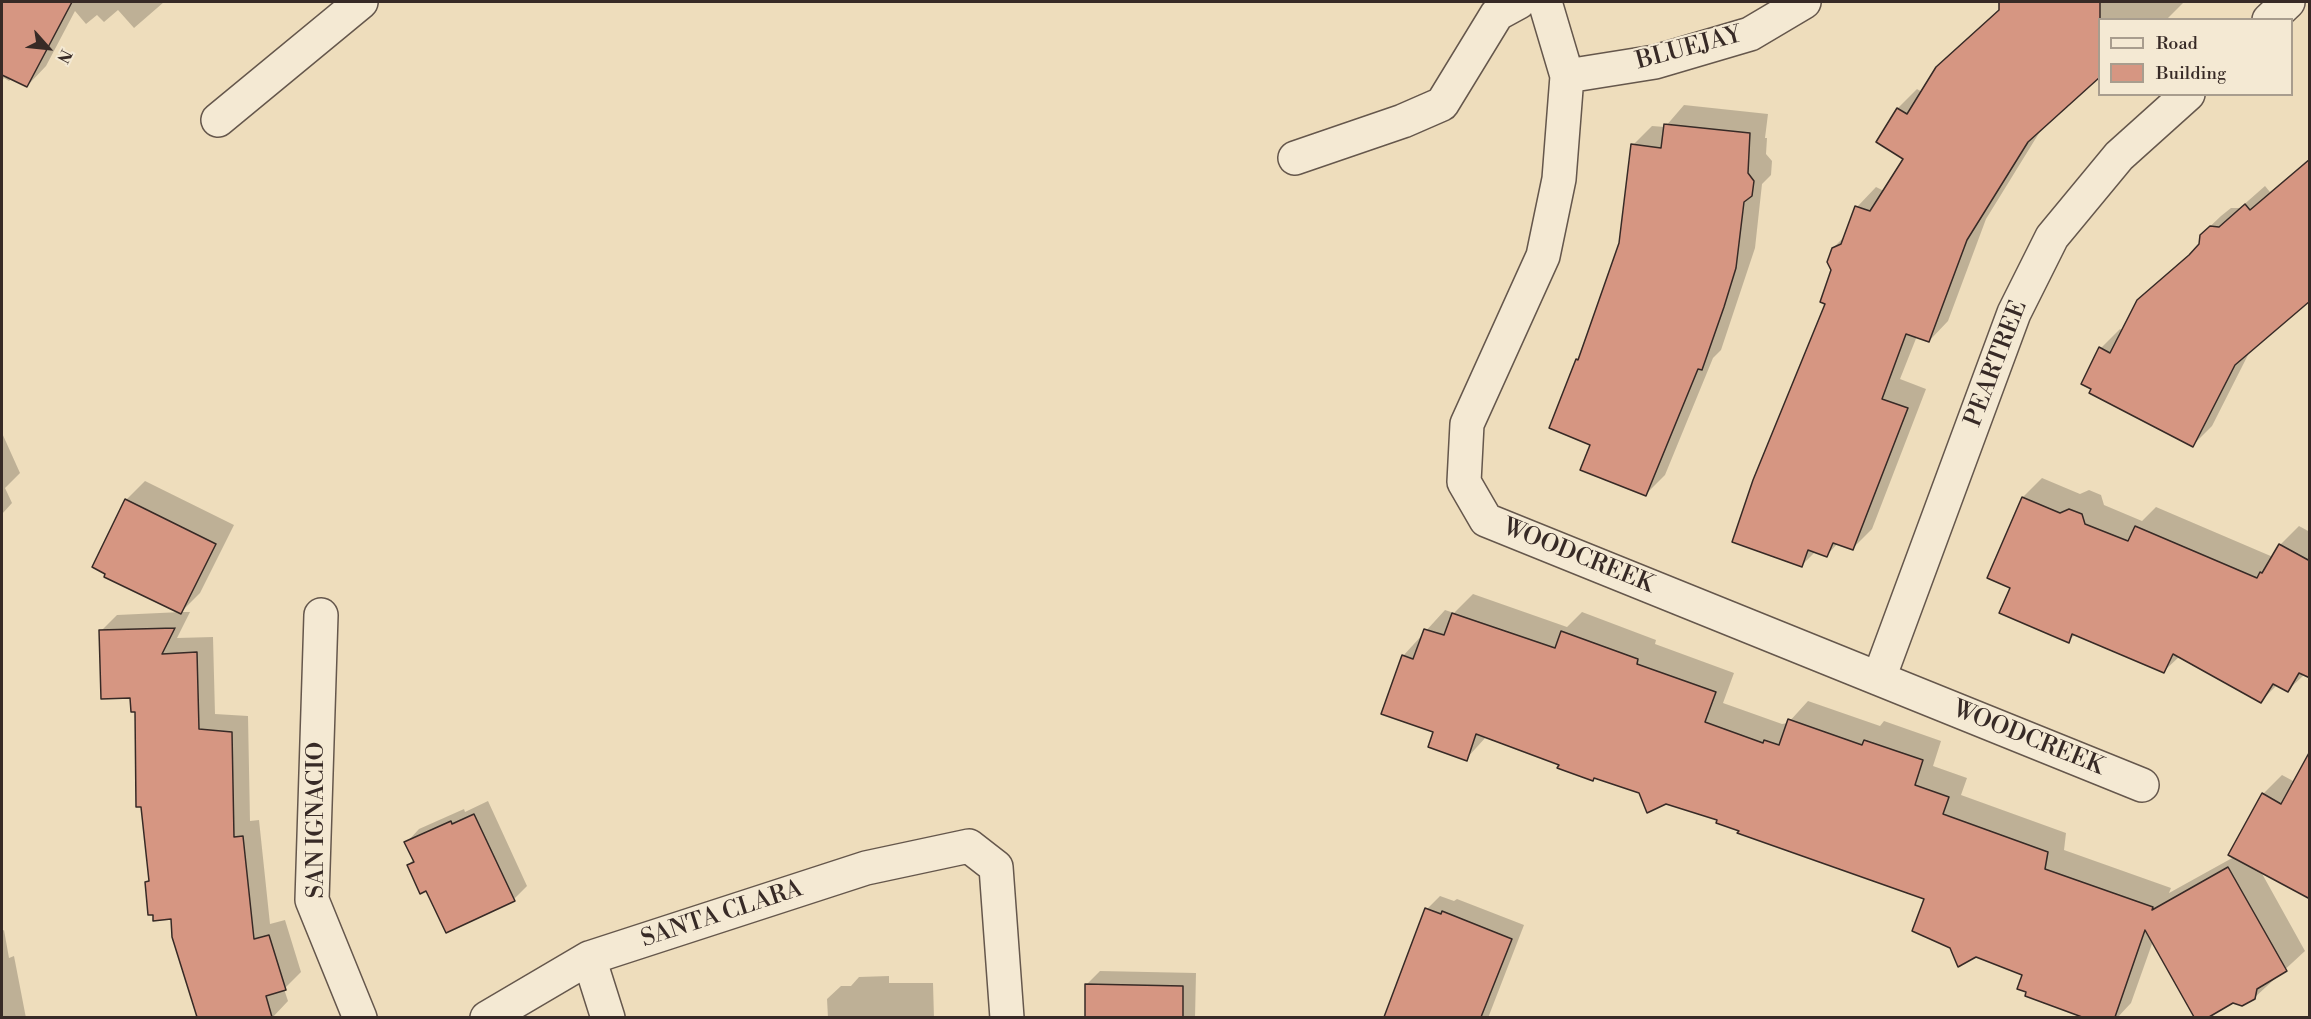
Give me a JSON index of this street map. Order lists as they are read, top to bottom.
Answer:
{
  "streets": {
    "street": [
      "BLUEJAY",
      "PEARTREE",
      "WOODCREEK",
      "SAN IGNACIO",
      "SANTA CLARA"
    ]
  },
  "crossings": [
    ["BLUEJAY", "WOODCREEK"],
    ["PEARTREE", "WOODCREEK"]
  ],
  "legend": ["Road", "Building"],
  "north": "bottom right"
}
